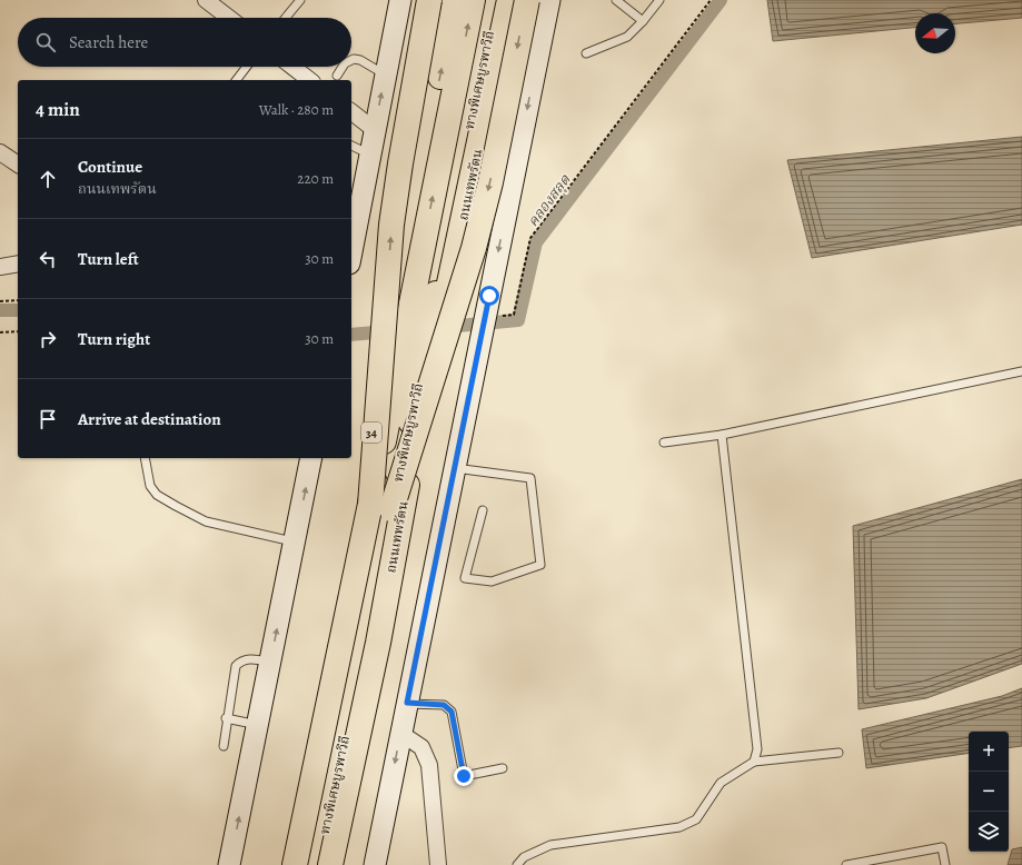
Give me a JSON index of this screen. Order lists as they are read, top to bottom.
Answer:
{
  "streets": {
    "highway": ["ทางพิเศษบูรพาวิถี", "ถนนเทพรัตน", "34"]
  },
  "water": ["คลองสลุด"],
  "north": "left",
  "page": {
    "search": "Search here",
    "heading": ["4 min", "Walk · 280 m"],
    "list": [
      ["Continue", "ถนนเทพรัตน", "220 m"],
      ["Turn left", "30 m"],
      ["Turn right", "30 m"],
      "Arrive at destination"
    ],
    "map_buttons": ["+", "−"]
  }
}
